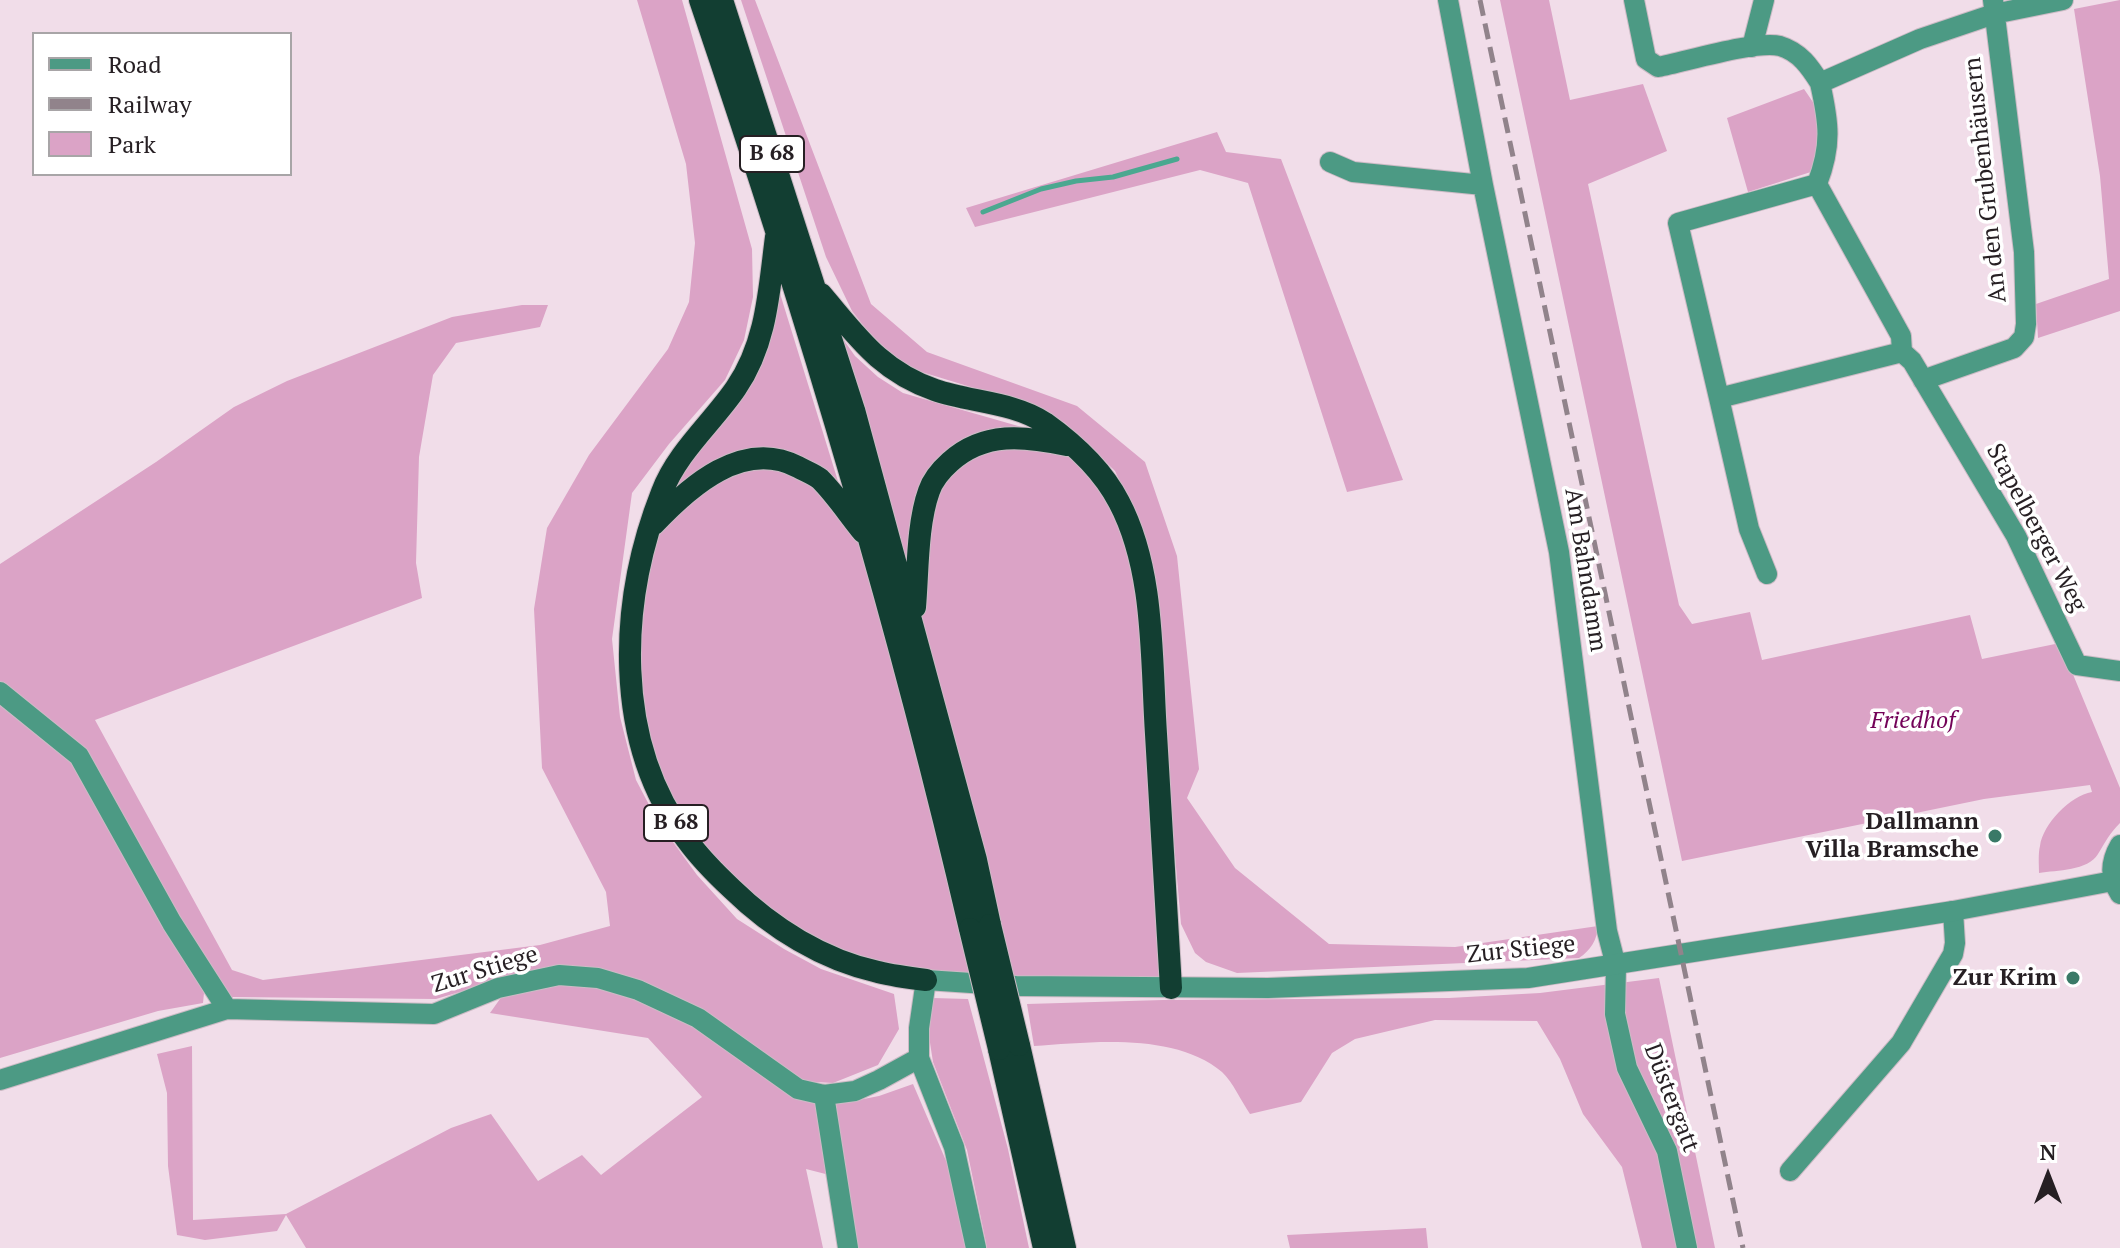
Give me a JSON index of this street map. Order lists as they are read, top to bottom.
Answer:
{
  "streets": {
    "highway": ["B 68"],
    "street": [
      "An den Grubenhäusern",
      "Stapelberger Weg",
      "Am Bahndamm",
      "Zur Stiege",
      "Düstergatt"
    ]
  },
  "crossings": [
    ["B 68", "Zur Stiege"],
    ["An den Grubenhäusern", "Stapelberger Weg"],
    ["Am Bahndamm", "Zur Stiege"],
    ["Am Bahndamm", "Düstergatt"],
    ["Zur Stiege", "Düstergatt"]
  ],
  "parks": ["Friedhof"],
  "places": ["Dallmann Villa Bramsche", "Zur Krim"],
  "legend": ["Road", "Railway", "Park"],
  "north": "top"
}
